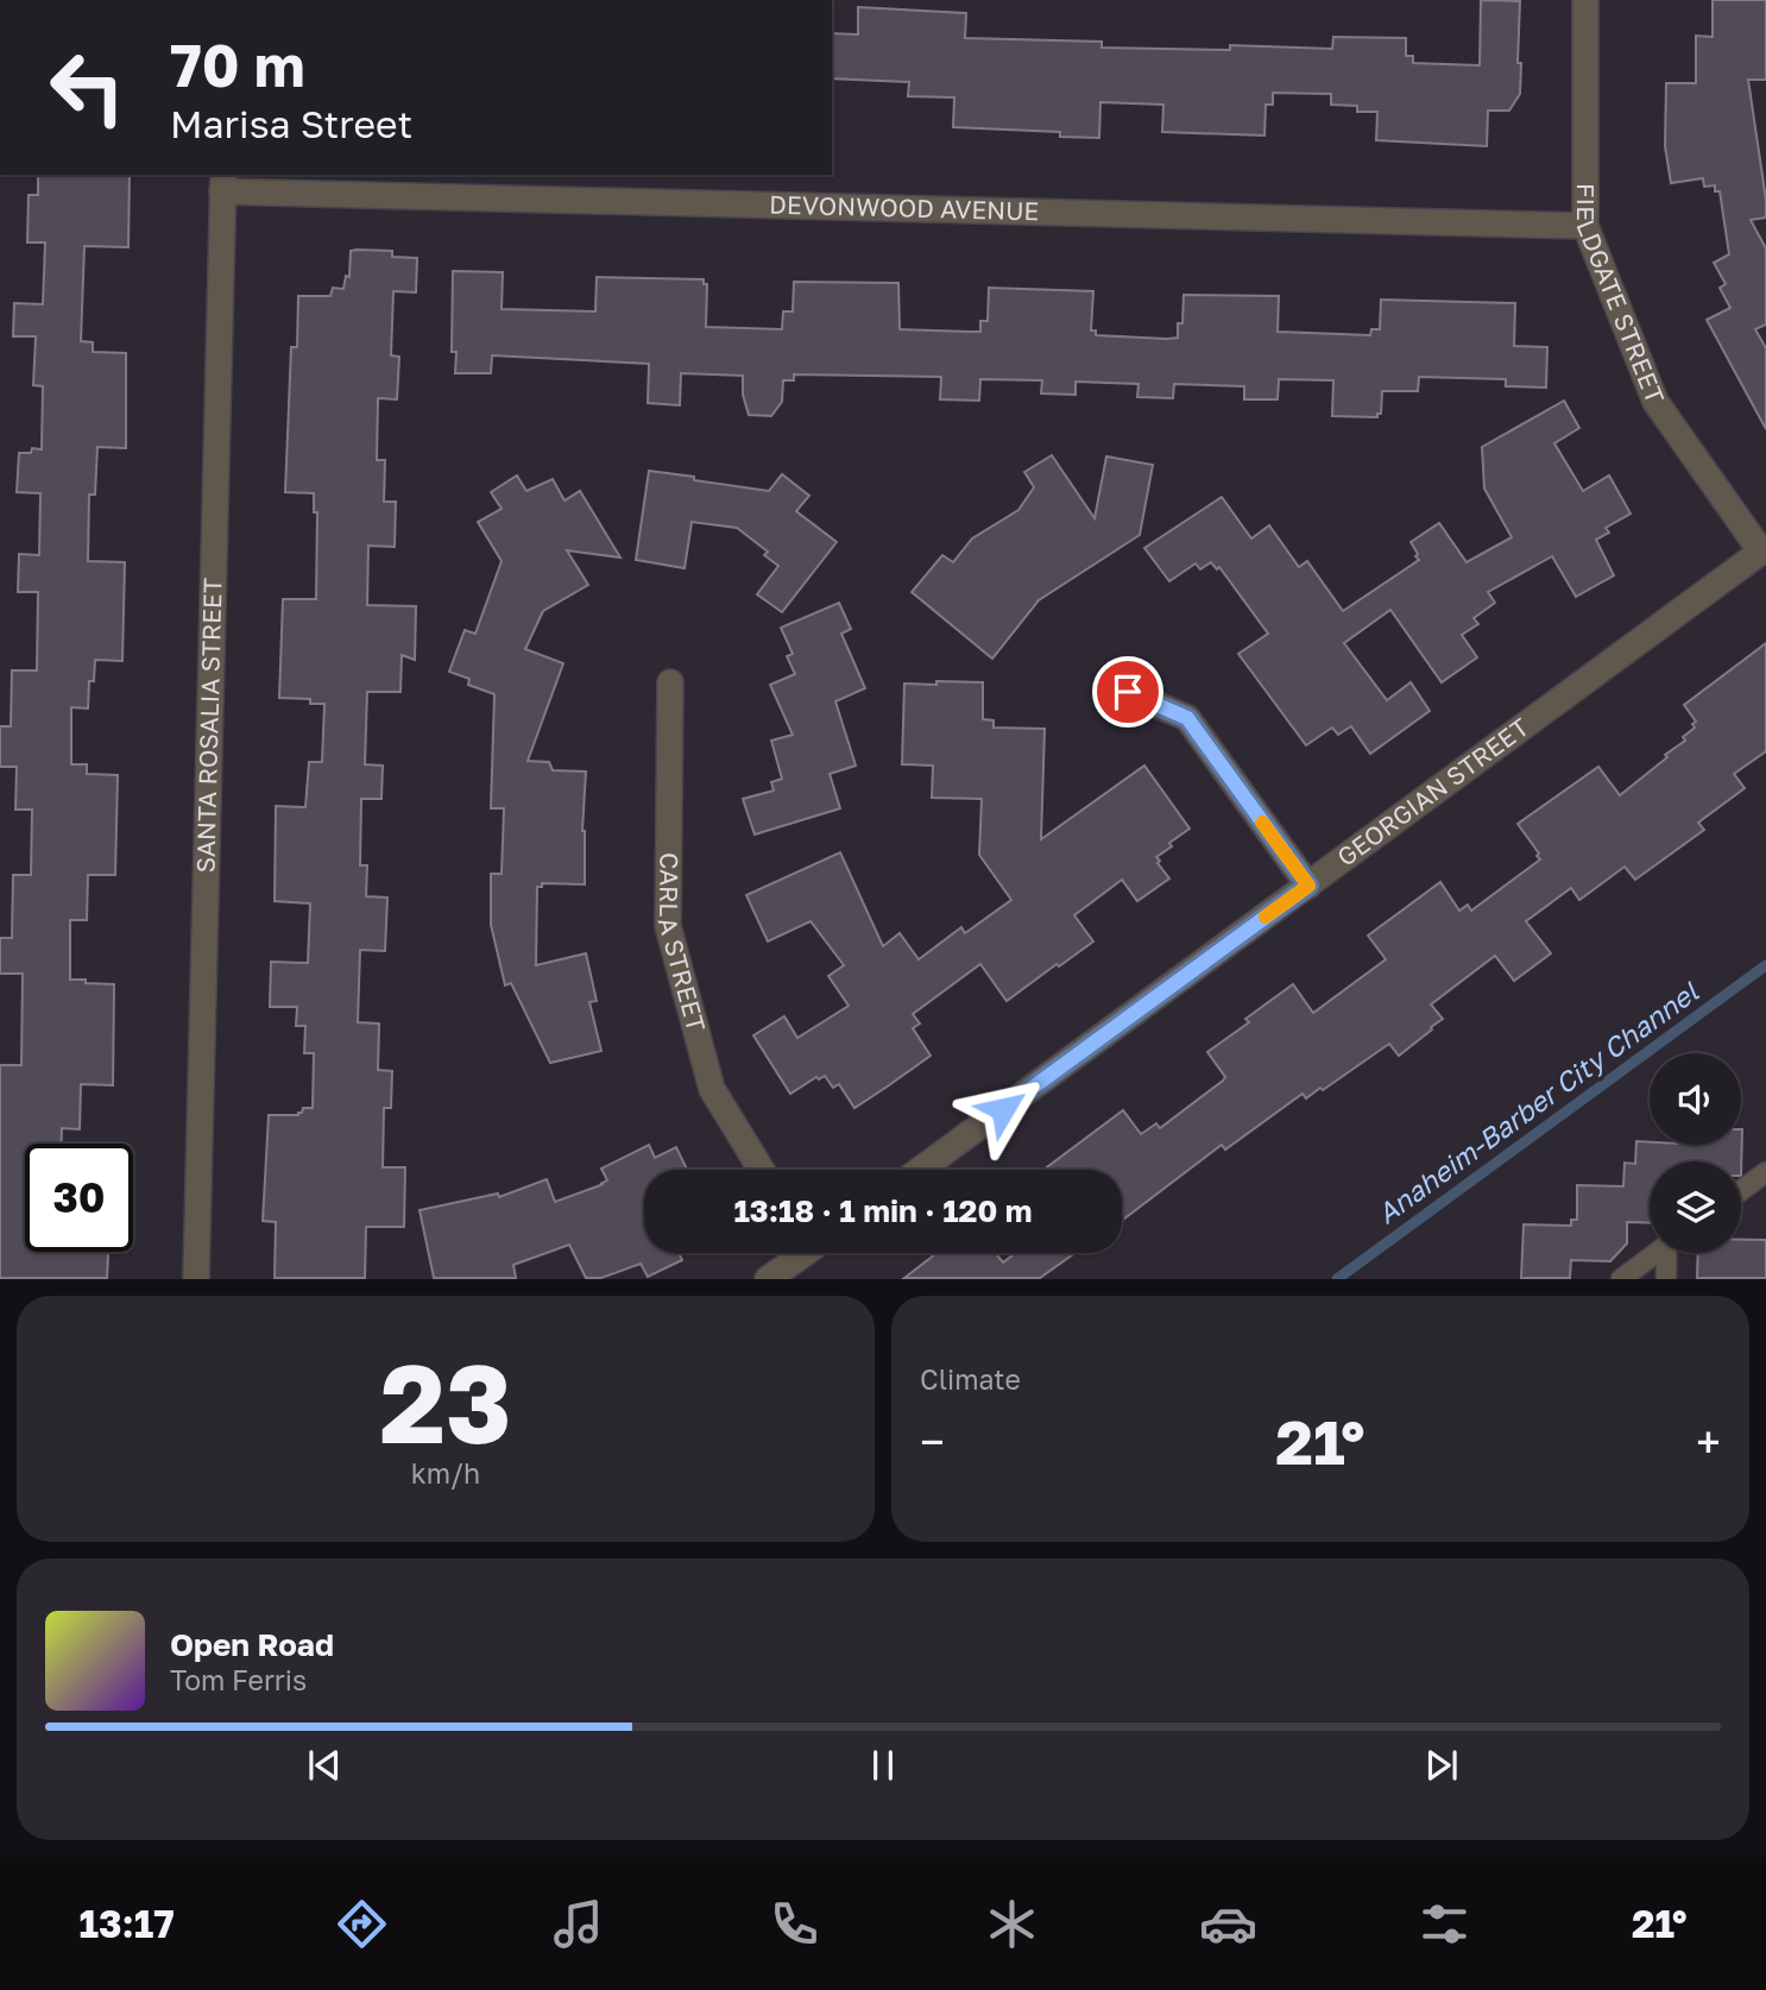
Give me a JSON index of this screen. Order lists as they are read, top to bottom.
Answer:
{
  "streets": {
    "street": [
      "DEVONWOOD AVENUE",
      "FIELDGATE STREET",
      "SANTA ROSALIA STREET",
      "GEORGIAN STREET",
      "CARLA STREET"
    ]
  },
  "crossings": [
    ["DEVONWOOD AVENUE", "FIELDGATE STREET"],
    ["DEVONWOOD AVENUE", "SANTA ROSALIA STREET"],
    ["FIELDGATE STREET", "GEORGIAN STREET"]
  ],
  "water": ["Anaheim-Barber City Channel"],
  "page": {
    "turn": ["70 m", "Marisa Street"],
    "limit": "30",
    "trip": "13:18 · 1 min · 120 m",
    "tile": [
      ["23", "km/h"],
      "Climate"
    ],
    "heat": ["−", "21°", "+"],
    "song": ["Open Road", "Tom Ferris"],
    "tabs": ["13:17", "21°"]
  }
}
